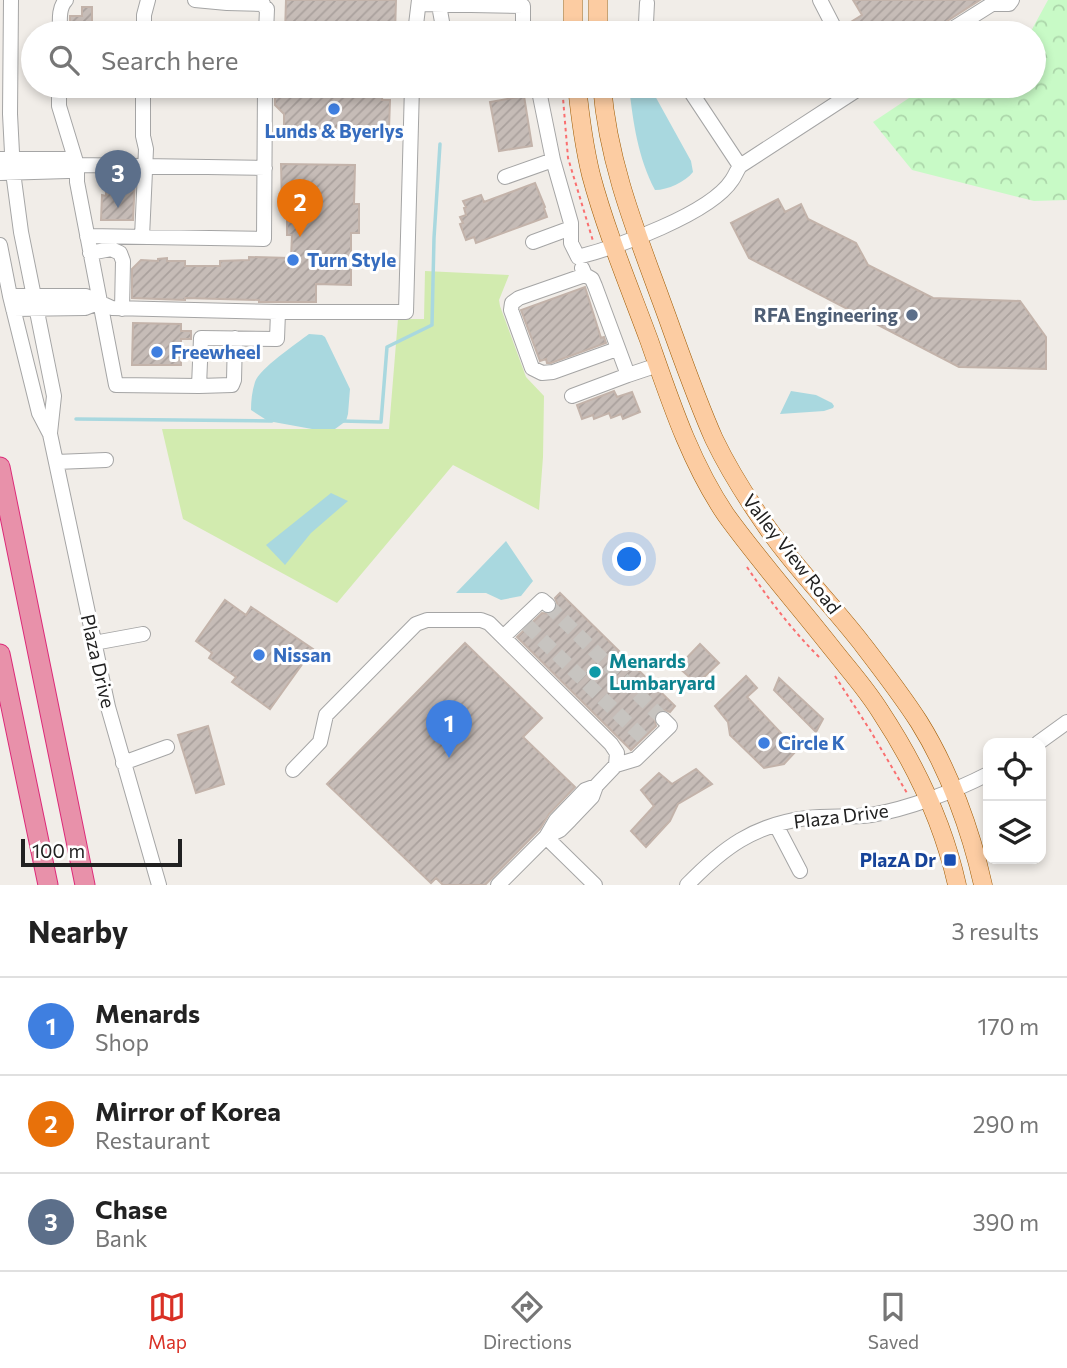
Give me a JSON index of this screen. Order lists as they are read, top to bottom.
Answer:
{
  "streets": {
    "main road": ["Valley View Road"],
    "street": ["Plaza Drive"]
  },
  "crossings": [
    ["Valley View Road", "Plaza Drive"]
  ],
  "places": {
    "other": [
      "Lunds & Byerlys",
      "Turn Style",
      "RFA Engineering",
      "Freewheel",
      "Nissan",
      "Menards Lumbaryard",
      "Circle K"
    ],
    "transit": ["PlazA Dr"]
  },
  "scale_bar": "100 m",
  "page": {
    "search": "Search here",
    "pins": ["3", "2", "1"],
    "scale": "100 m",
    "heading": ["Nearby", "3 results"],
    "list": [
      {
        "mark": "1",
        "name": "Menards",
        "note": "Shop",
        "value": "170 m"
      },
      {
        "mark": "2",
        "name": "Mirror of Korea",
        "note": "Restaurant",
        "value": "290 m"
      },
      {
        "mark": "3",
        "name": "Chase",
        "note": "Bank",
        "value": "390 m"
      }
    ],
    "nav": ["Map", "Directions", "Saved"]
  }
}
